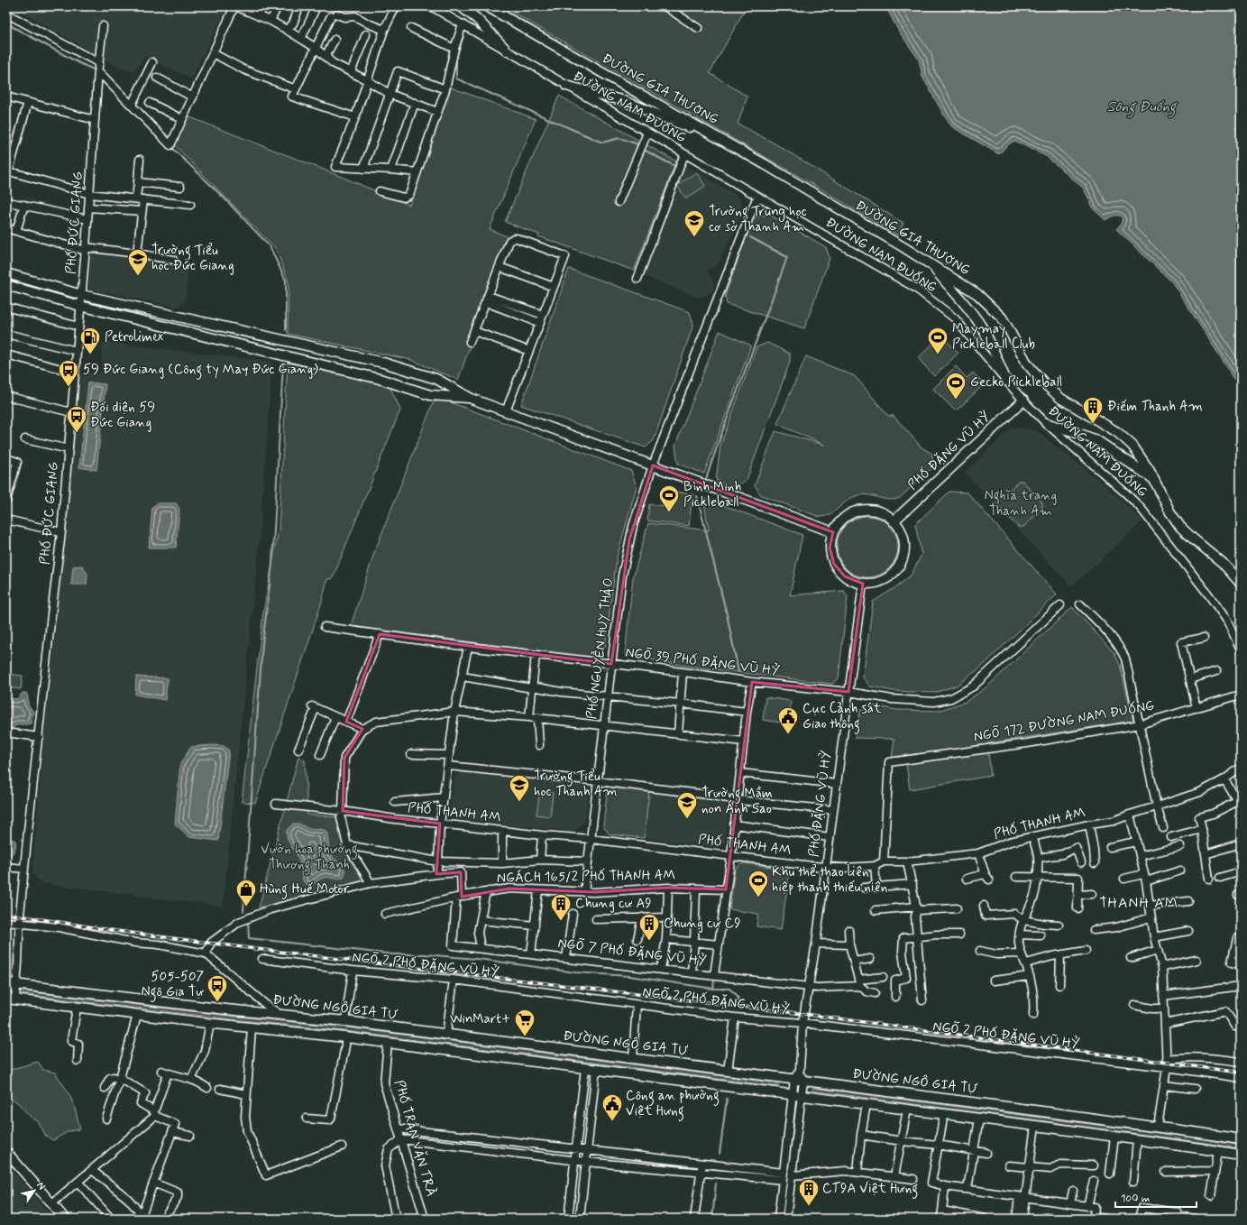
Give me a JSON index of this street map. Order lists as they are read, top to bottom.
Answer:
{
  "streets": {
    "main road": ["ĐƯỜNG GIA THƯỢNG", "PHỐ ĐẶNG VŨ HỶ", "ĐƯỜNG NGÔ GIA TỰ"],
    "street": [
      "ĐƯỜNG NAM ĐUỐNG",
      "PHỐ ĐỨC GIANG",
      "PHỐ NGUYỄN HUY THẢO",
      "NGÕ 39 PHỐ ĐẶNG VŨ HỶ",
      "NGÕ 172 ĐƯỜNG NAM ĐUỐNG",
      "PHỐ THANH AM",
      "NGÁCH 165/2 PHỐ THANH AM",
      "NGÕ 7 PHỐ ĐẶNG VŨ HỶ",
      "NGÕ 2 PHỐ ĐẶNG VŨ HỶ",
      "PHỐ TRẦN VĂN TRÀ"
    ]
  },
  "crossings": [
    ["ĐƯỜNG NAM ĐUỐNG", "PHỐ ĐẶNG VŨ HỶ"],
    ["ĐƯỜNG NAM ĐUỐNG", "PHỐ NGUYỄN HUY THẢO"],
    ["PHỐ ĐỨC GIANG", "ĐƯỜNG NGÔ GIA TỰ"],
    ["PHỐ ĐẶNG VŨ HỶ", "NGÕ 39 PHỐ ĐẶNG VŨ HỶ"],
    ["PHỐ ĐẶNG VŨ HỶ", "PHỐ THANH AM"],
    ["PHỐ ĐẶNG VŨ HỶ", "NGÕ 7 PHỐ ĐẶNG VŨ HỶ"],
    ["PHỐ ĐẶNG VŨ HỶ", "NGÕ 2 PHỐ ĐẶNG VŨ HỶ"],
    ["PHỐ ĐẶNG VŨ HỶ", "ĐƯỜNG NGÔ GIA TỰ"],
    ["PHỐ NGUYỄN HUY THẢO", "NGÕ 39 PHỐ ĐẶNG VŨ HỶ"],
    ["PHỐ NGUYỄN HUY THẢO", "PHỐ THANH AM"],
    ["PHỐ NGUYỄN HUY THẢO", "NGÁCH 165/2 PHỐ THANH AM"],
    ["NGÕ 172 ĐƯỜNG NAM ĐUỐNG", "PHỐ THANH AM"],
    ["NGÁCH 165/2 PHỐ THANH AM", "NGÕ 7 PHỐ ĐẶNG VŨ HỶ"],
    ["ĐƯỜNG NGÔ GIA TỰ", "PHỐ TRẦN VĂN TRÀ"]
  ],
  "districts": ["THANH AM"],
  "water": ["Sông Đuống"],
  "parks": ["Nghĩa trang Thanh Am", "Vườn hoa phường Thượng Thanh"],
  "places": {
    "school or university": [
      "Trường Trung học cơ sở Thanh Am",
      "Trường Tiểu học Đức Giang",
      "Trường Tiểu học Thanh Am",
      "Trường Mầm non Ánh Sao"
    ],
    "fuel station": ["Petrolimex"],
    "sports": [
      "Maymay Pickleball Club",
      "Gecko Pickleball",
      "Bình Minh Pickleball",
      "Khu thể thao liên hiệp thanh thiếu niên"
    ],
    "bus stop": ["59 Đức Giang (Công ty May Đức Giang)", "Đối diện 59 Đức Giang", "505-507 Ngô Gia Tự"],
    "building": [
      "Điếm Thanh Am",
      "Chung cư A9",
      "Chung cư C9",
      "CT9A Việt Hưng"
    ],
    "public building": ["Cục Cảnh sát Giao thông", "Công an phường Việt Hưng"],
    "shop": ["Hùng Huế Motor"],
    "supermarket": ["WinMart+"]
  },
  "scale_bar": "100 m",
  "north": "top right"
}
